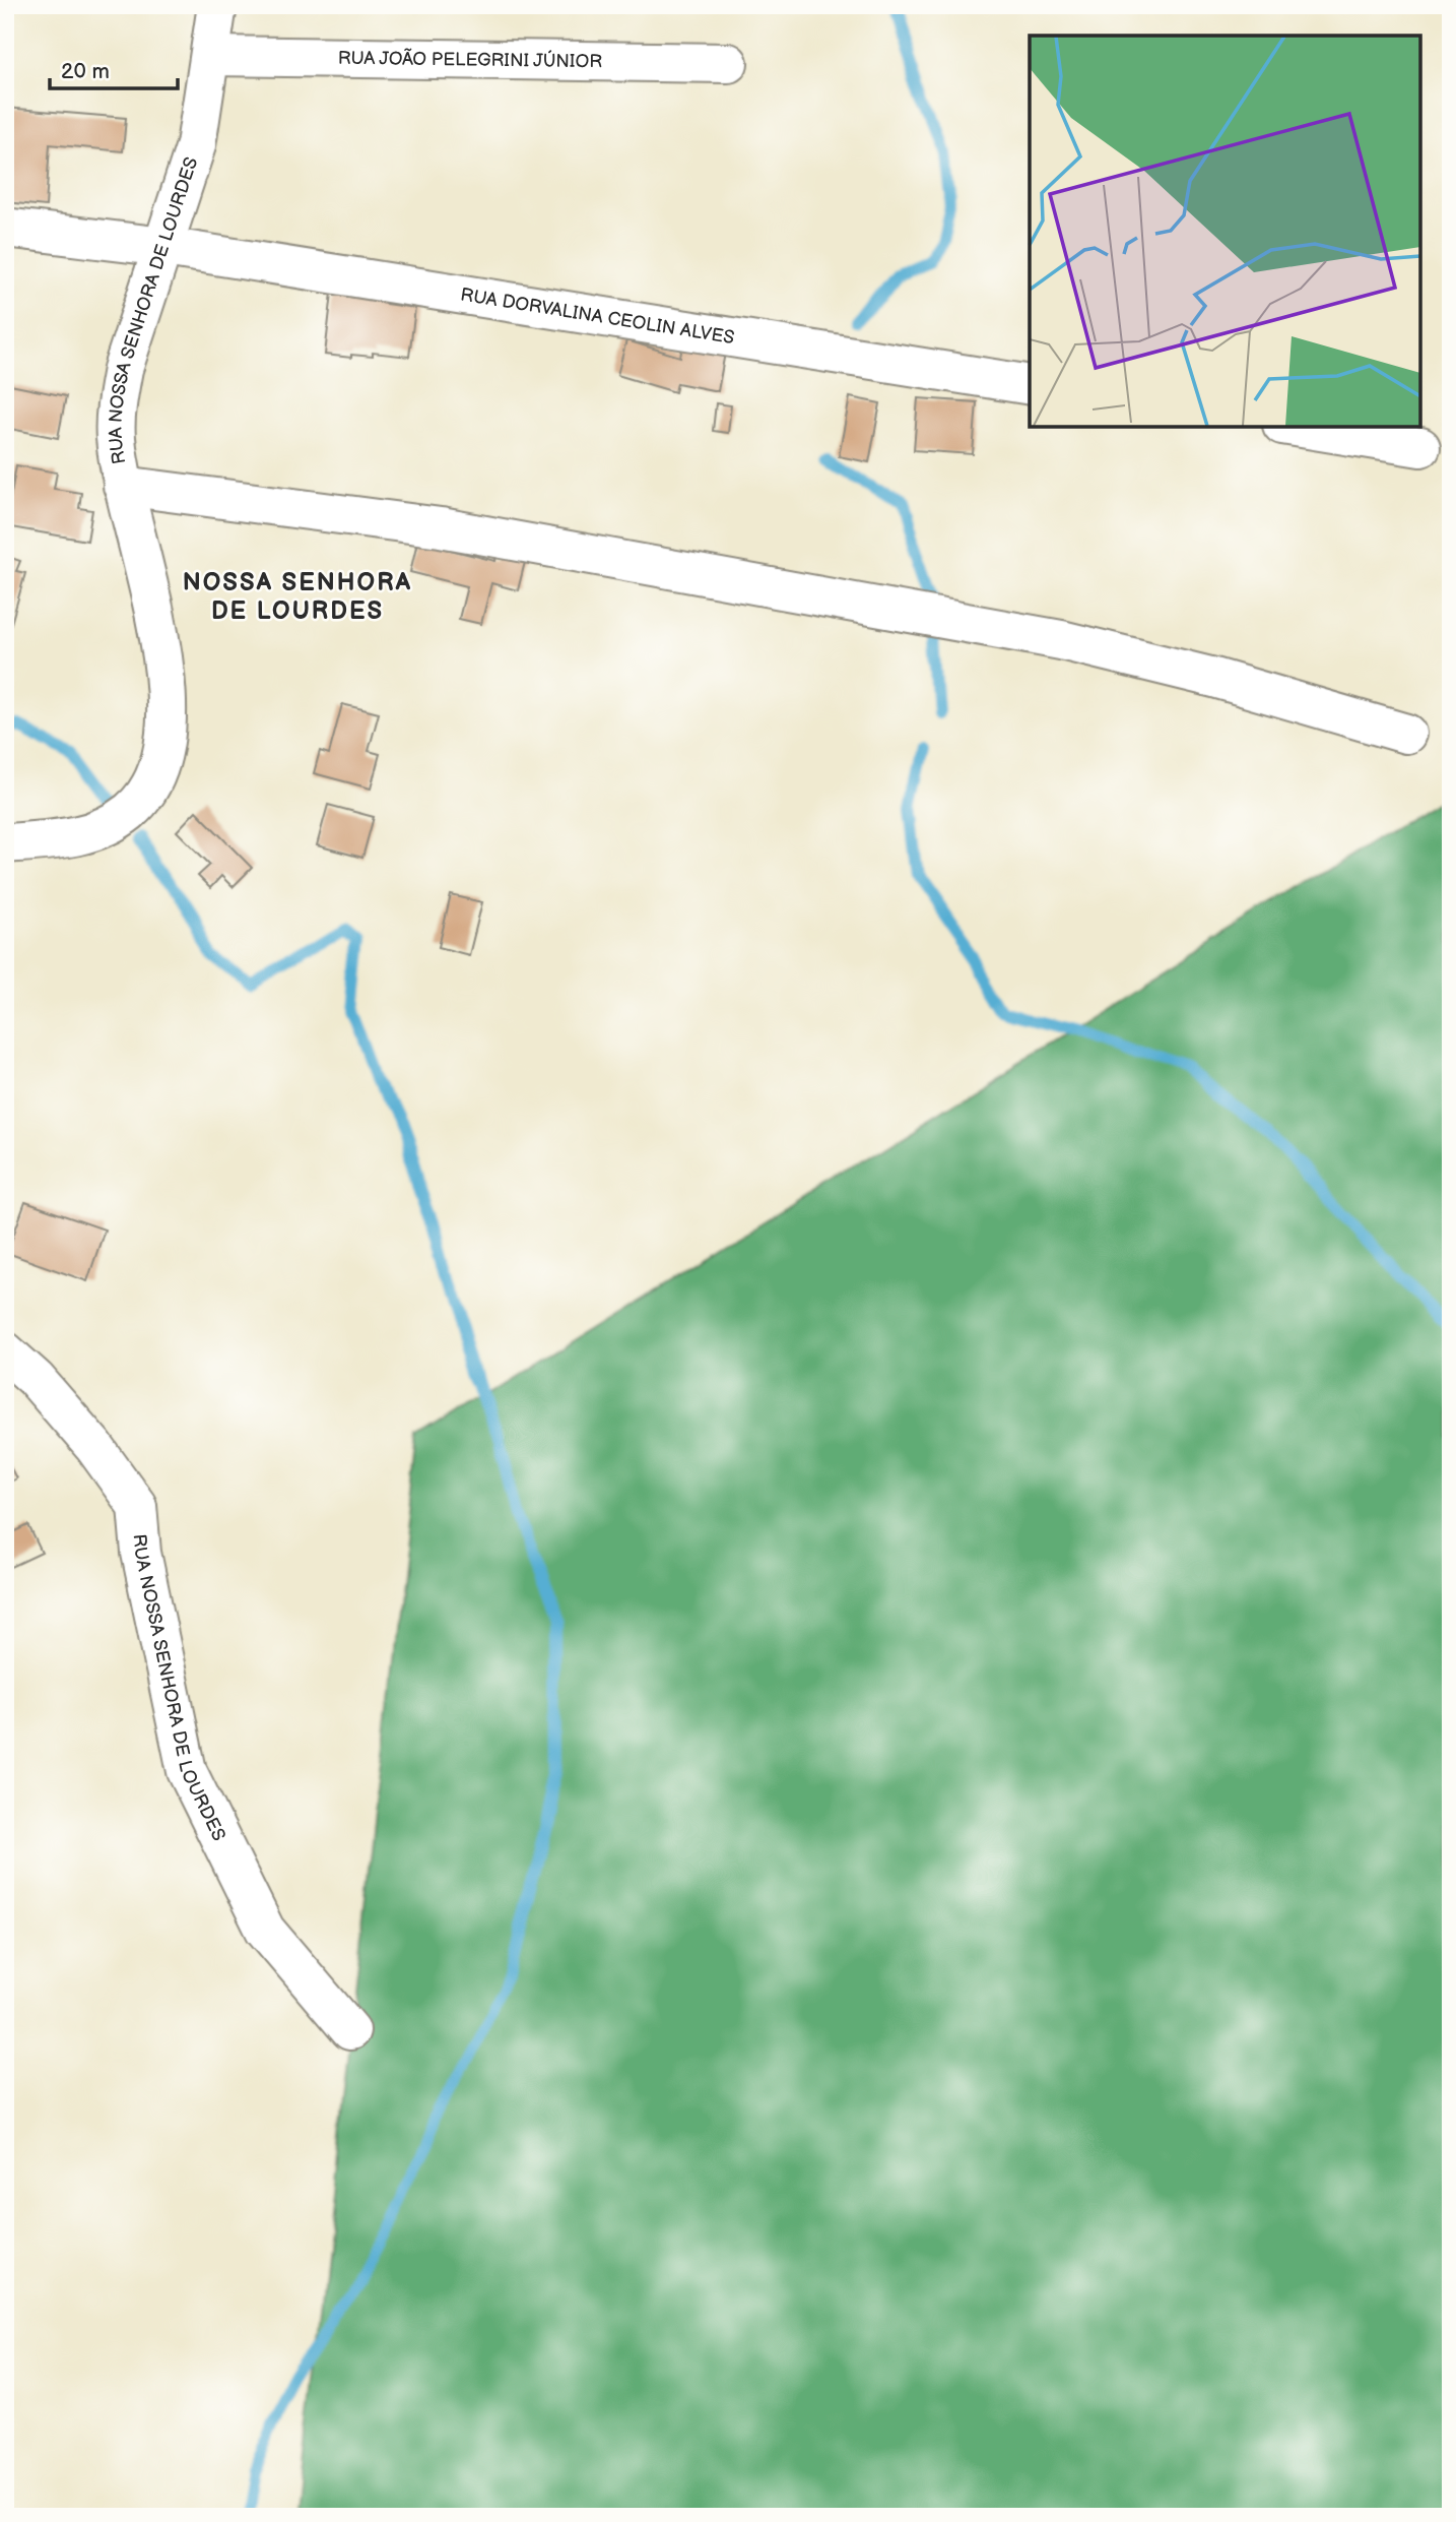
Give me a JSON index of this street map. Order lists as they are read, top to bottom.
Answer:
{
  "streets": {
    "street": ["RUA JOÃO PELEGRINI JÚNIOR", "RUA NOSSA SENHORA DE LOURDES", "RUA DORVALINA CEOLIN ALVES"]
  },
  "crossings": [
    ["RUA JOÃO PELEGRINI JÚNIOR", "RUA NOSSA SENHORA DE LOURDES"],
    ["RUA NOSSA SENHORA DE LOURDES", "RUA DORVALINA CEOLIN ALVES"]
  ],
  "districts": ["NOSSA SENHORA DE LOURDES"],
  "scale_bar": "20 m"
}
